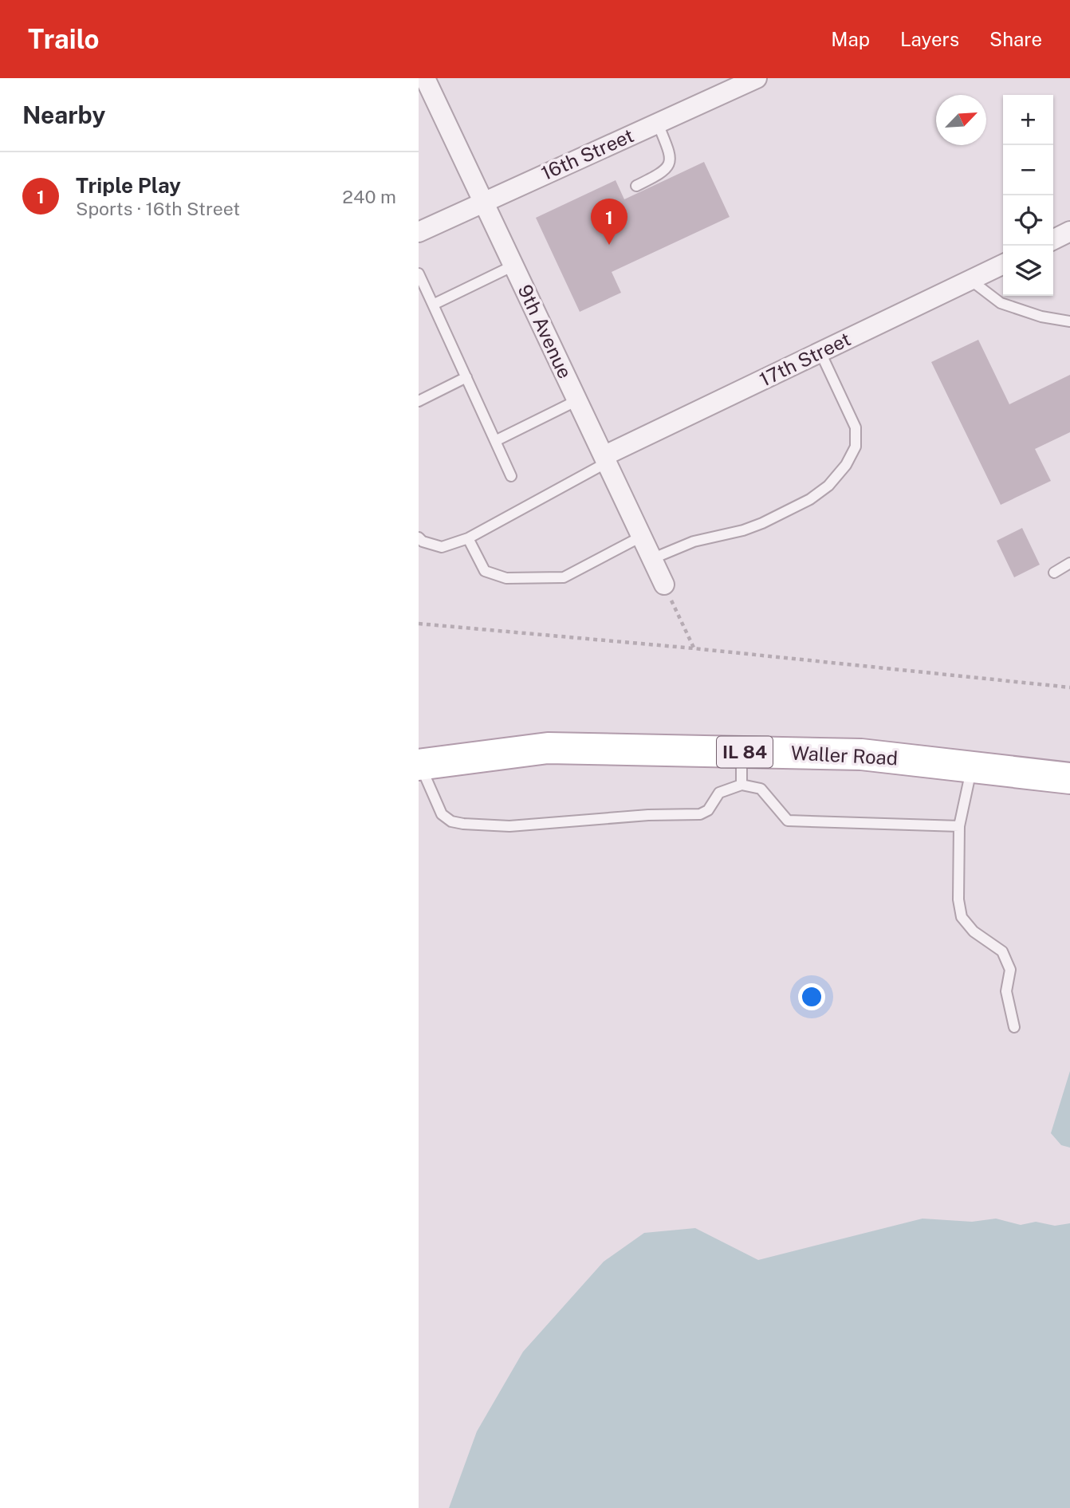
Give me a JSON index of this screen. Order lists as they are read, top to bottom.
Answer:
{
  "streets": {
    "main road": ["IL 84", "Waller Road"],
    "street": ["16th Street", "9th Avenue", "17th Street"]
  },
  "crossings": [
    ["16th Street", "9th Avenue"],
    ["9th Avenue", "17th Street"]
  ],
  "north": "top right",
  "page": {
    "header": "Trailo",
    "nav": ["Map", "Layers", "Share"],
    "heading": "Nearby",
    "map_buttons": ["+", "−"],
    "list": [
      {
        "mark": "1",
        "name": "Triple Play",
        "note": "Sports · 16th Street",
        "value": "240 m"
      }
    ],
    "pins": "1"
  }
}
